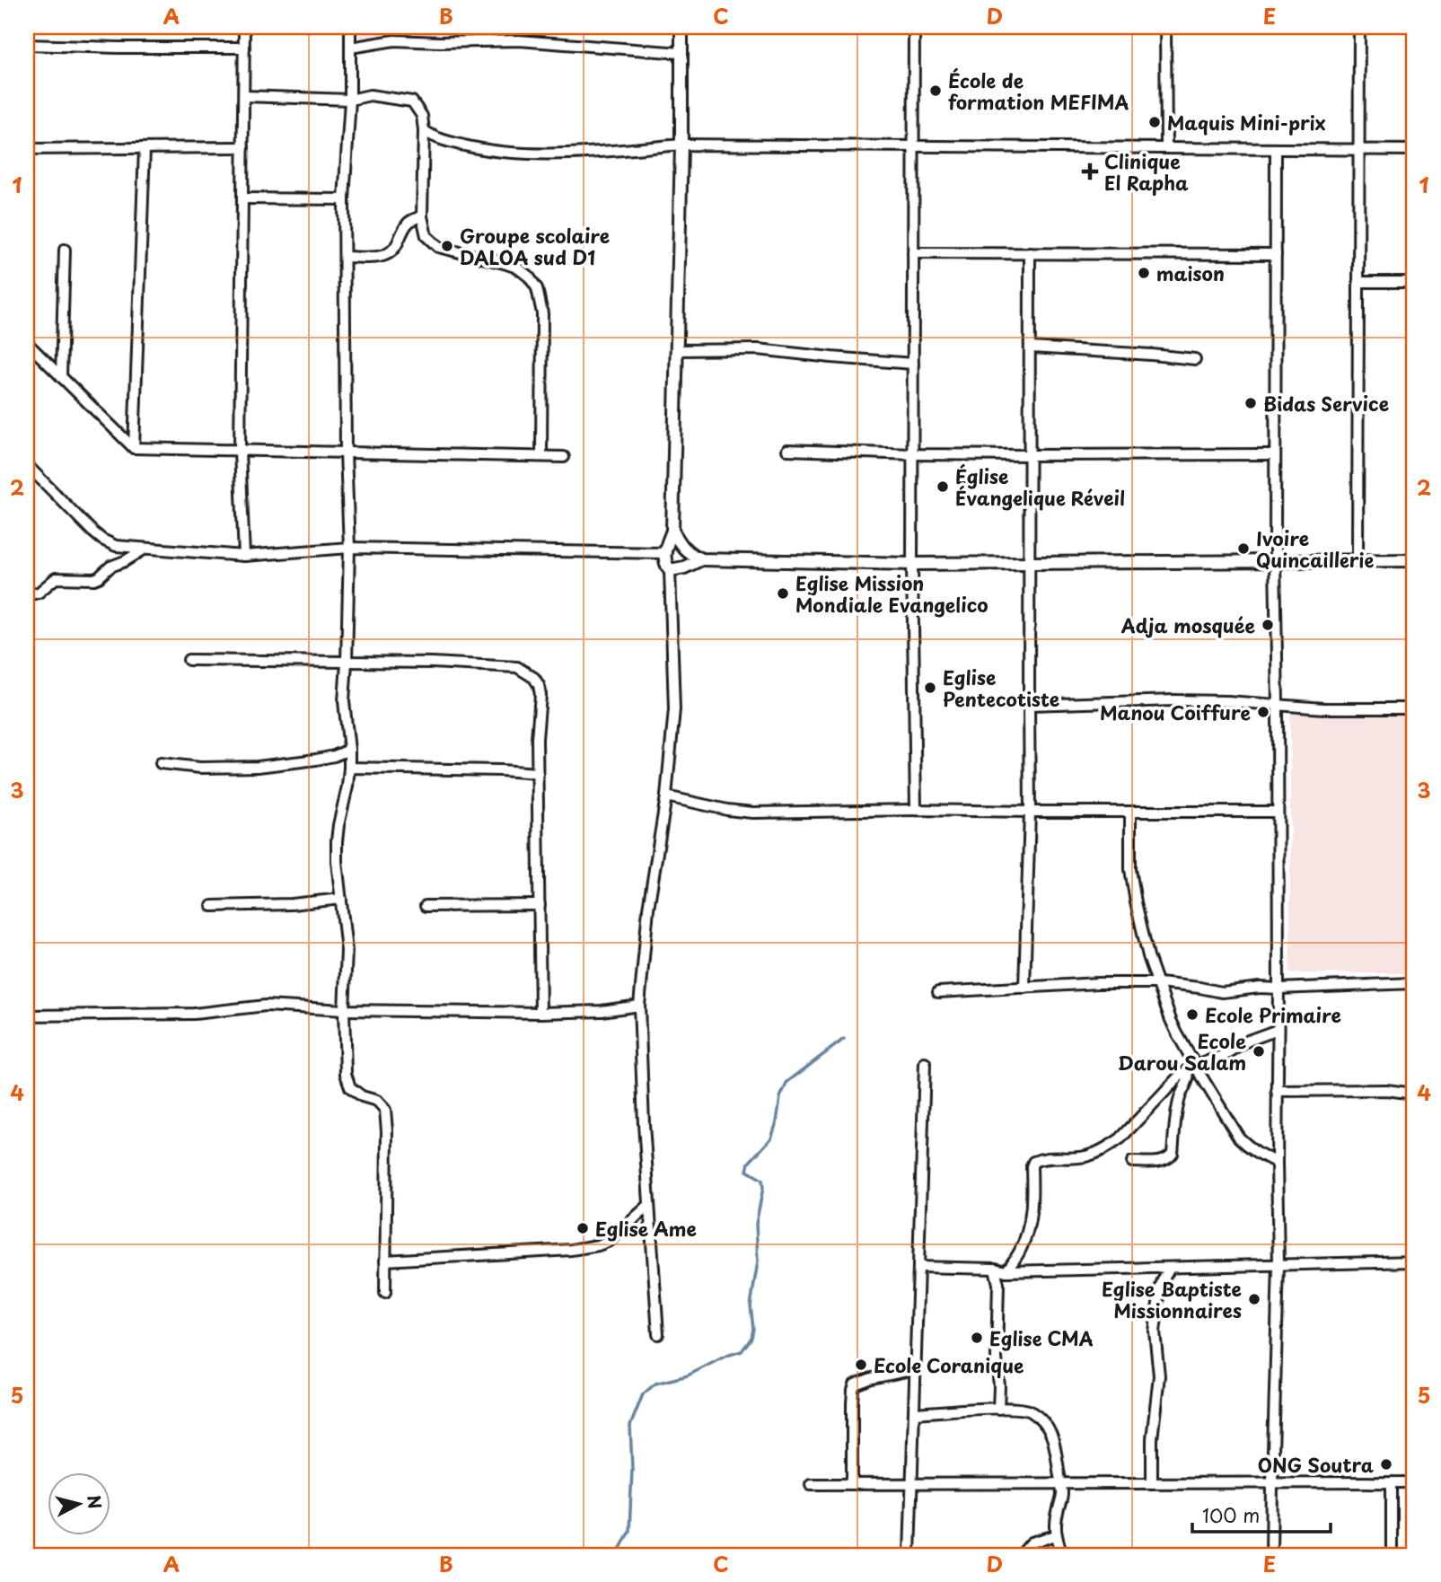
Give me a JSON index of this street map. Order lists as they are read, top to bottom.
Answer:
{
  "places": {
    "other": [
      "École de formation MEFIMA",
      "Maquis Mini-prix",
      "Groupe scolaire DALOA sud D1",
      "maison",
      "Bidas Service",
      "Église Évangelique Réveil",
      "Ivoire Quincaillerie",
      "Eglise Mission Mondiale Evangelico",
      "Adja mosquée",
      "Eglise Pentecotiste",
      "Manou Coiffure",
      "Ecole Primaire",
      "Ecole Darou Salam",
      "Eglise Ame",
      "Eglise Baptiste Missionnaires",
      "Eglise CMA",
      "Ecole Coranique",
      "ONG Soutra"
    ],
    "health": ["Clinique El Rapha"]
  },
  "scale_bar": "100 m",
  "north": "right",
  "grid": {
    "columns": [
      "A",
      "B",
      "C",
      "D",
      "E"
    ],
    "rows": [
      "1",
      "2",
      "3",
      "4",
      "5"
    ]
  }
}
